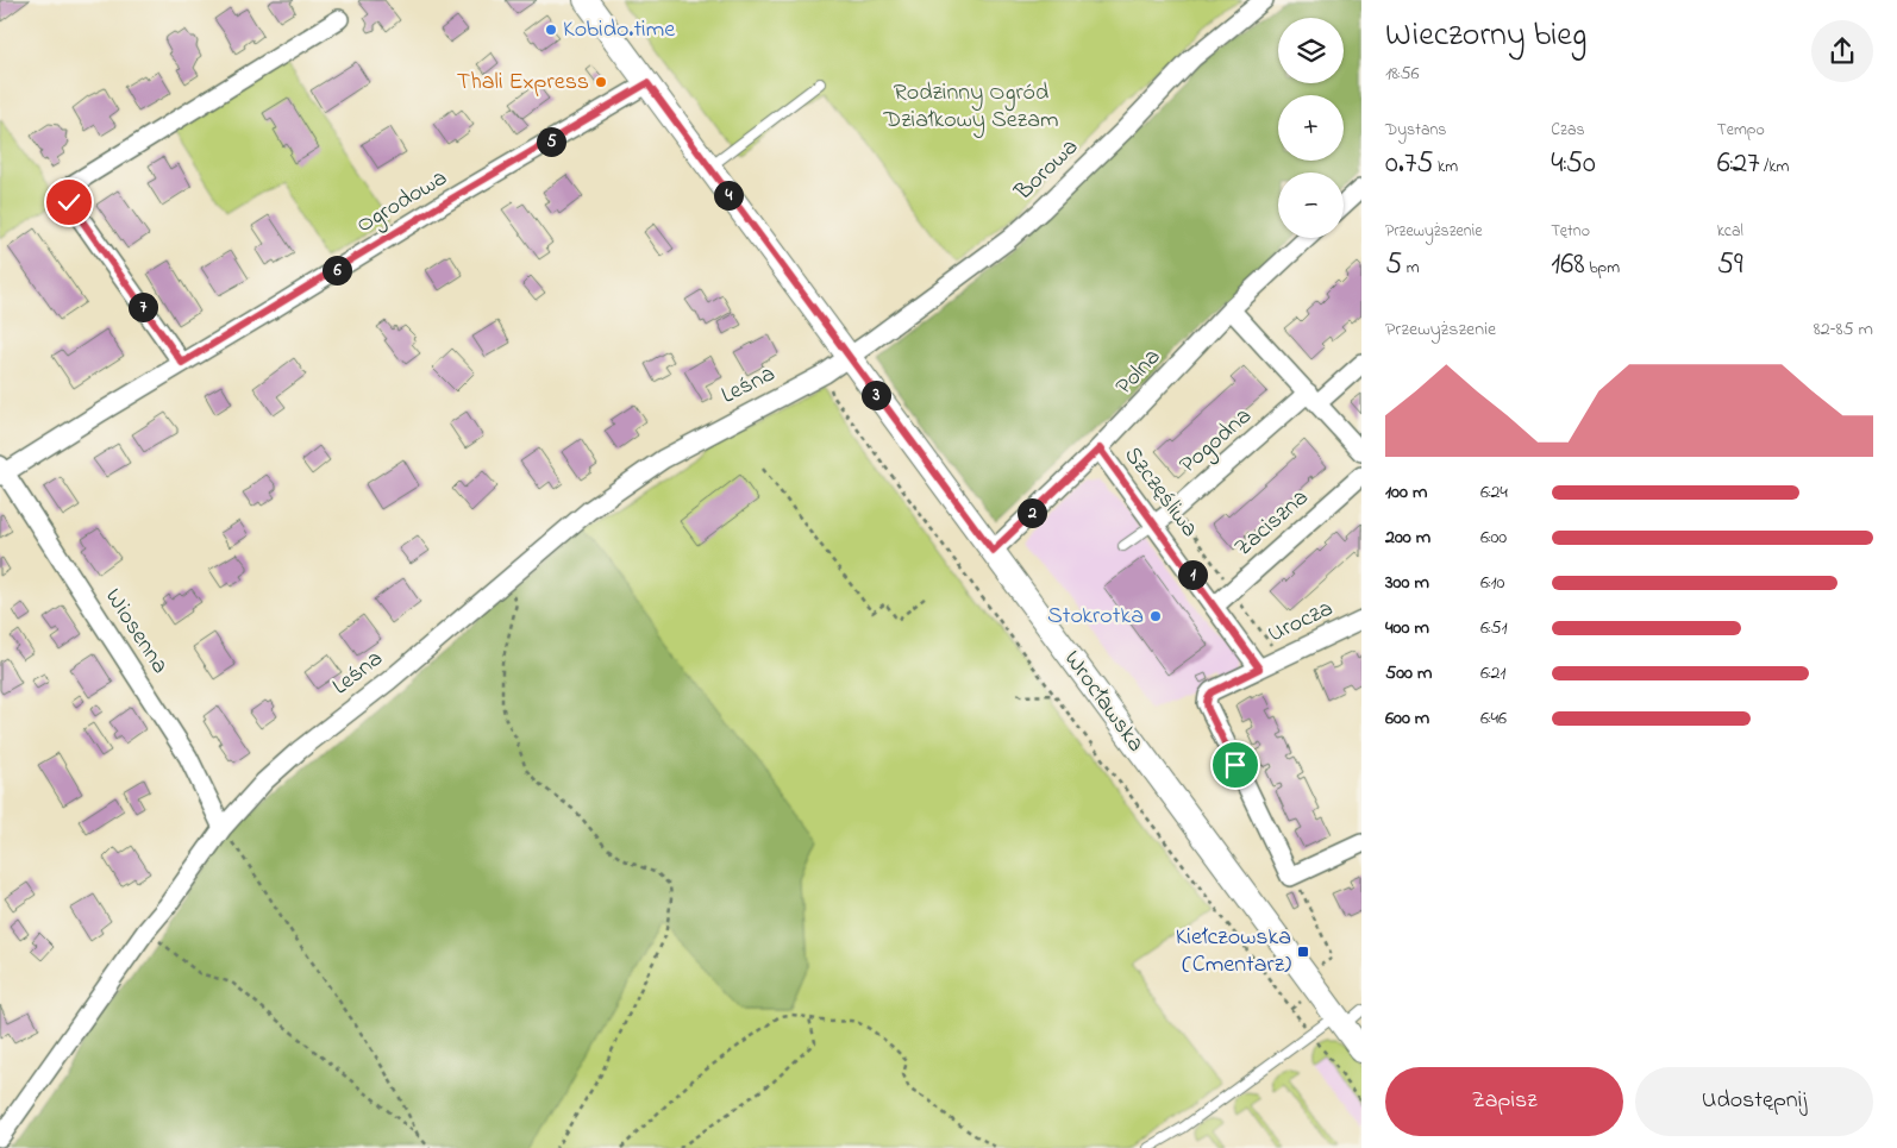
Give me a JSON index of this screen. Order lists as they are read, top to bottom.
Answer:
{
  "streets": {
    "street": [
      "Borowa",
      "Ogrodowa",
      "Polna",
      "Leśna",
      "Pogodna",
      "Szczęśliwa",
      "Zaciszna",
      "Urocza",
      "Wiosenna",
      "Wrocławska"
    ]
  },
  "crossings": [
    ["Borowa", "Leśna"],
    ["Borowa", "Wrocławska"],
    ["Ogrodowa", "Wiosenna"],
    ["Ogrodowa", "Wrocławska"],
    ["Polna", "Szczęśliwa"],
    ["Polna", "Wrocławska"],
    ["Leśna", "Wiosenna"],
    ["Leśna", "Wrocławska"],
    ["Pogodna", "Szczęśliwa"],
    ["Szczęśliwa", "Zaciszna"],
    ["Szczęśliwa", "Urocza"]
  ],
  "parks": ["Rodzinny Ogród Działkowy Sezam"],
  "places": {
    "other": ["Kobido.time", "Thali Express", "Stokrotka"],
    "transit": ["Kiełczowska (Cmentarz)"]
  },
  "page": {
    "heading": ["Wieczorny bieg", "18:56"],
    "map_buttons": ["+", "−"],
    "stats": [
      ["Dystans", "0.75 km"],
      ["Czas", "4:50"],
      ["Tempo", "6:27 /km"],
      ["Przewyższenie", "5 m"],
      ["Tętno", "168 bpm"],
      ["kcal", "59"]
    ],
    "pins": [
      "5",
      "4",
      "6",
      "7",
      "3",
      "2",
      "1"
    ],
    "chart": ["Przewyższenie", "82–85 m"],
    "list": [
      {
        "name": "100 m",
        "note": "6:24"
      },
      {
        "name": "200 m",
        "note": "6:00"
      },
      {
        "name": "300 m",
        "note": "6:10"
      },
      {
        "name": "400 m",
        "note": "6:51"
      },
      {
        "name": "500 m",
        "note": "6:21"
      },
      {
        "name": "600 m",
        "note": "6:46"
      }
    ],
    "buttons": ["Zapisz", "Udostępnij"]
  }
}
